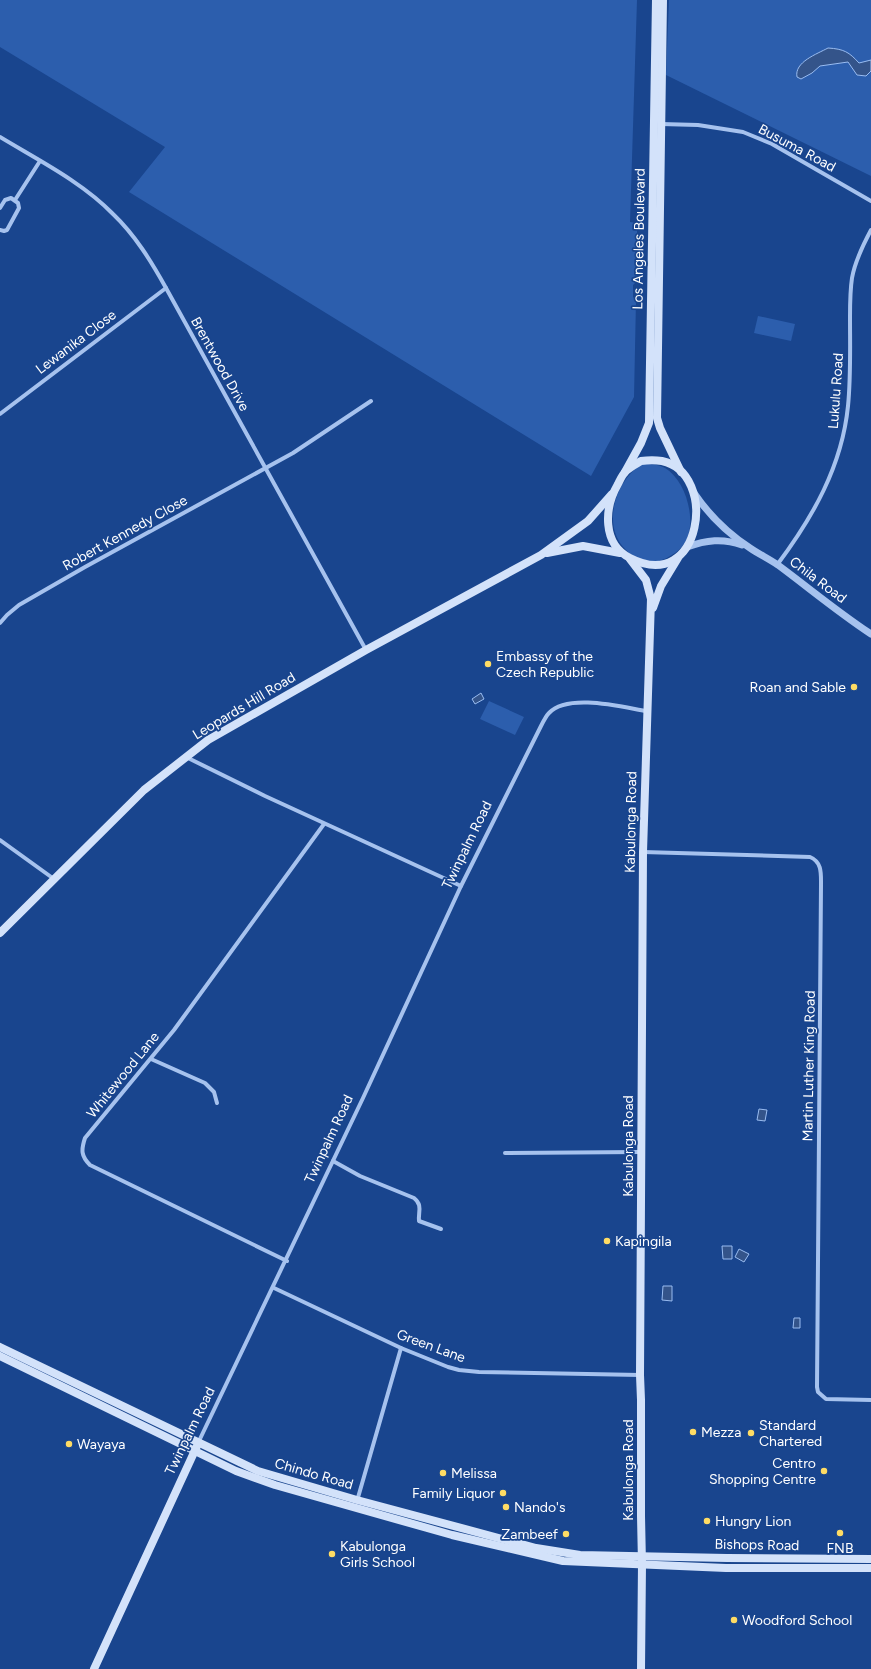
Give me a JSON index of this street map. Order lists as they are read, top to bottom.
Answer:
{
  "streets": {
    "main road": [
      "Los Angeles Boulevard",
      "Leopards Hill Road",
      "Kabulonga Road",
      "Twinpalm Road",
      "Chindo Road",
      "Bishops Road"
    ],
    "street": [
      "Busuma Road",
      "Lewanika Close",
      "Brentwood Drive",
      "Lukulu Road",
      "Robert Kennedy Close",
      "Chila Road",
      "Martin Luther King Road",
      "Whitewood Lane",
      "Green Lane"
    ]
  },
  "crossings": [
    ["Busuma Road", "Los Angeles Boulevard"],
    ["Los Angeles Boulevard", "Chila Road"],
    ["Los Angeles Boulevard", "Leopards Hill Road"],
    ["Los Angeles Boulevard", "Kabulonga Road"],
    ["Lewanika Close", "Brentwood Drive"],
    ["Brentwood Drive", "Robert Kennedy Close"],
    ["Brentwood Drive", "Leopards Hill Road"],
    ["Lukulu Road", "Chila Road"],
    ["Chila Road", "Leopards Hill Road"],
    ["Chila Road", "Kabulonga Road"],
    ["Leopards Hill Road", "Kabulonga Road"],
    ["Kabulonga Road", "Twinpalm Road"],
    ["Kabulonga Road", "Martin Luther King Road"],
    ["Kabulonga Road", "Green Lane"],
    ["Kabulonga Road", "Chindo Road"],
    ["Kabulonga Road", "Bishops Road"],
    ["Twinpalm Road", "Whitewood Lane"],
    ["Twinpalm Road", "Green Lane"],
    ["Twinpalm Road", "Chindo Road"],
    ["Chindo Road", "Bishops Road"]
  ],
  "places": [
    "Embassy of the Czech Republic",
    "Roan and Sable",
    "Kapingila",
    "Mezza",
    "Standard Chartered",
    "Wayaya",
    "Centro Shopping Centre",
    "Melissa",
    "Family Liquor",
    "Nando's",
    "Hungry Lion",
    "FNB",
    "Zambeef",
    "Kabulonga Girls School",
    "Woodford School"
  ]
}
